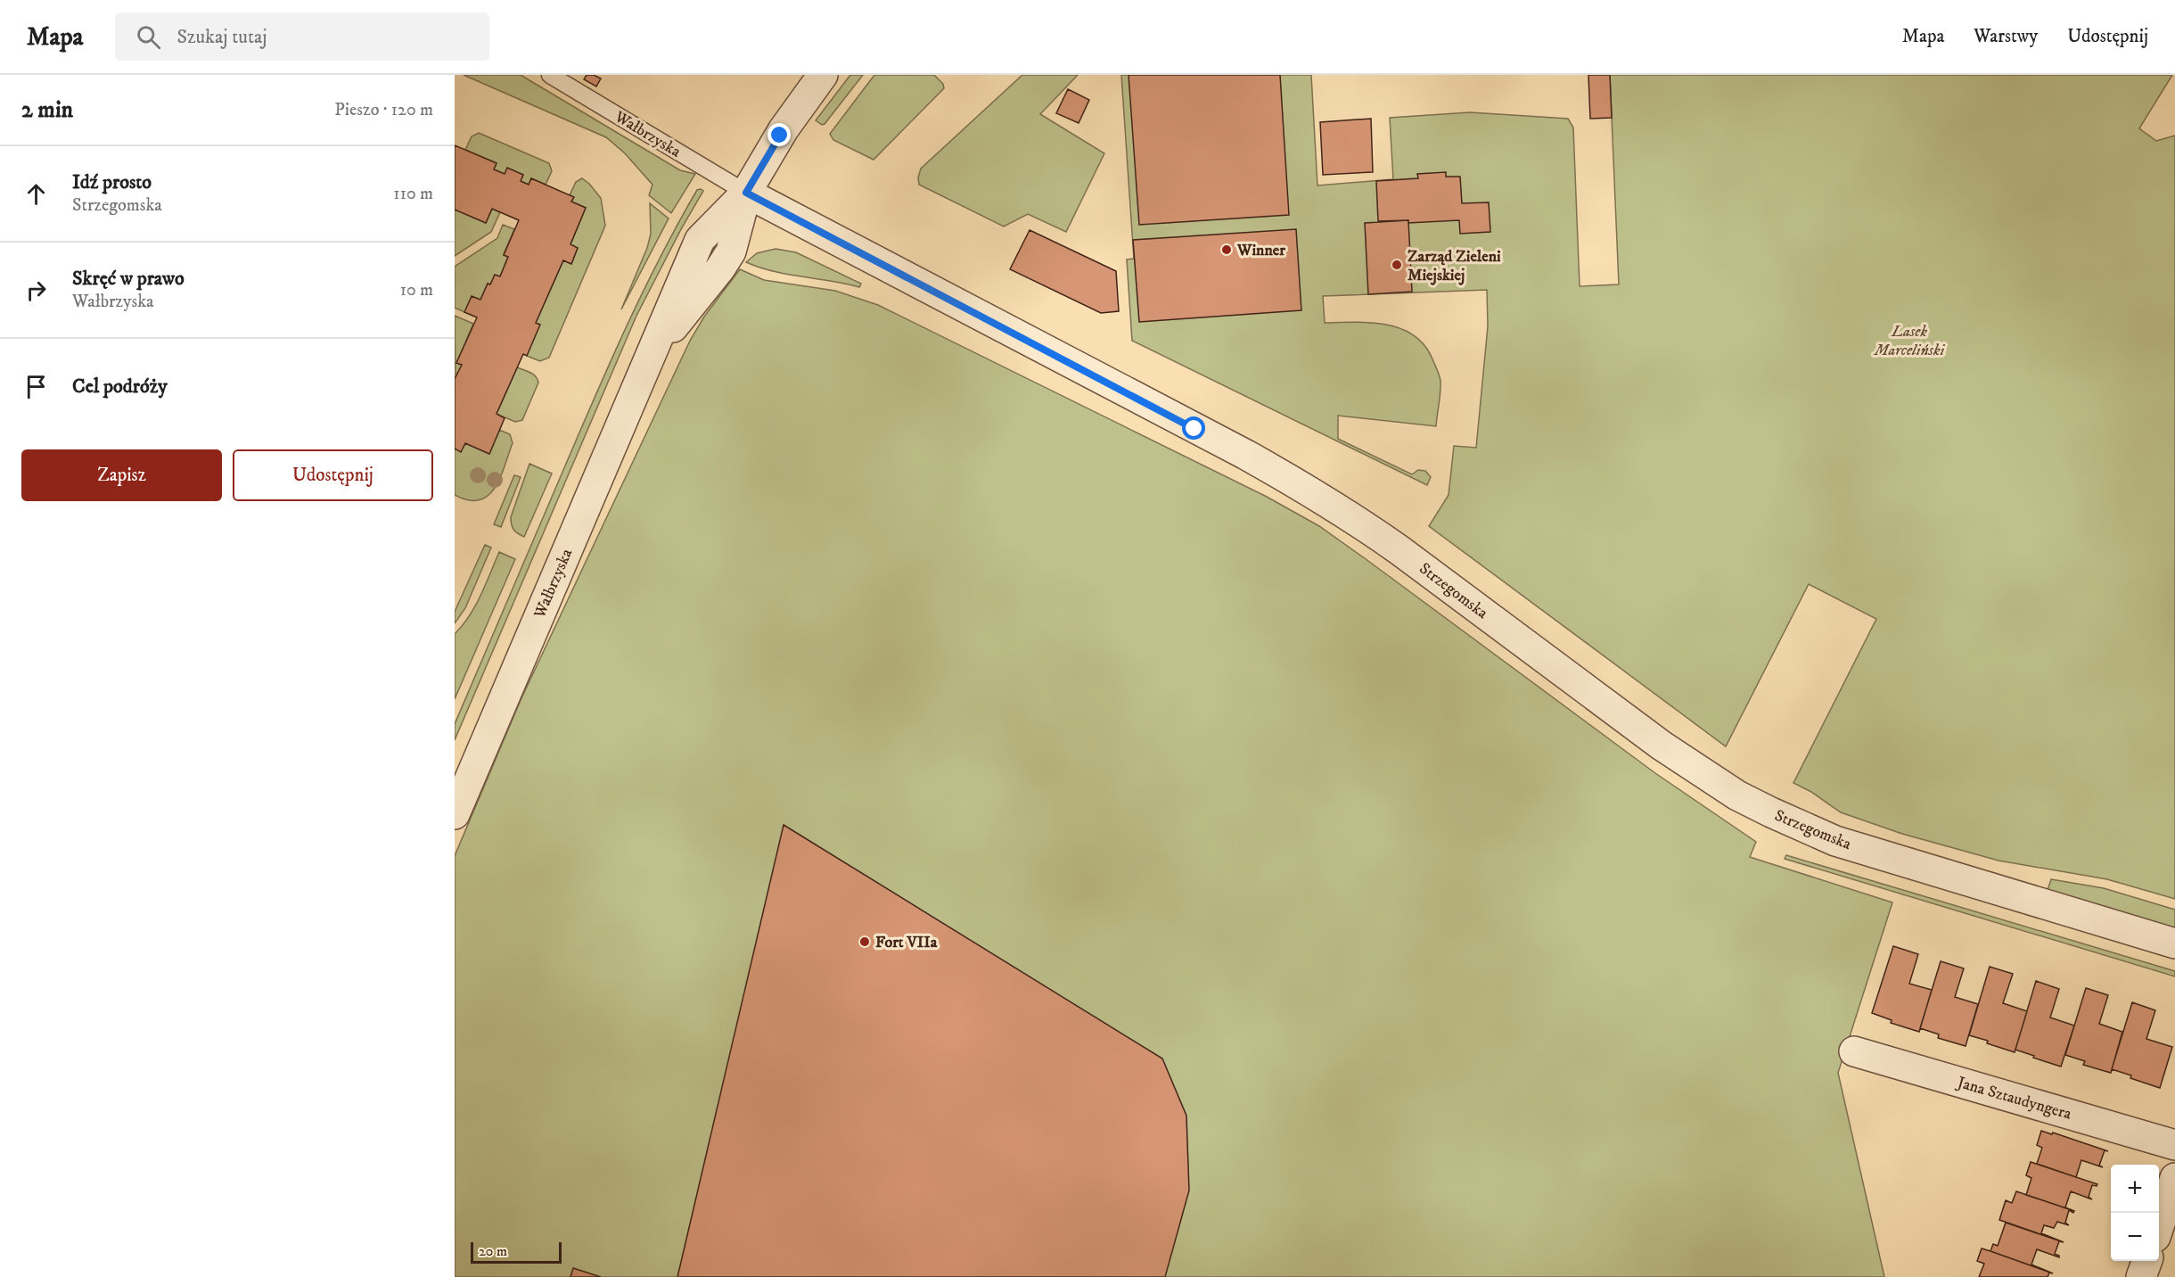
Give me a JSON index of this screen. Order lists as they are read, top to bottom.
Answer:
{
  "streets": {
    "street": ["Wałbrzyska", "Strzegomska", "Jana Sztaudyngera"]
  },
  "crossings": [
    ["Wałbrzyska", "Strzegomska"]
  ],
  "parks": ["Lasek Marceliński"],
  "places": ["Winner", "Zarząd Zieleni Miejskiej", "Fort VIIa"],
  "scale_bar": "20 m",
  "page": {
    "header": "Mapa",
    "search": "Szukaj tutaj",
    "nav": ["Mapa", "Warstwy", "Udostępnij"],
    "heading": ["2 min", "Pieszo · 120 m"],
    "list": [
      ["Idź prosto", "Strzegomska", "110 m"],
      ["Skręć w prawo", "Wałbrzyska", "10 m"],
      "Cel podróży"
    ],
    "buttons": ["Zapisz", "Udostępnij"],
    "map_buttons": ["+", "−"],
    "scale": "20 m"
  }
}
